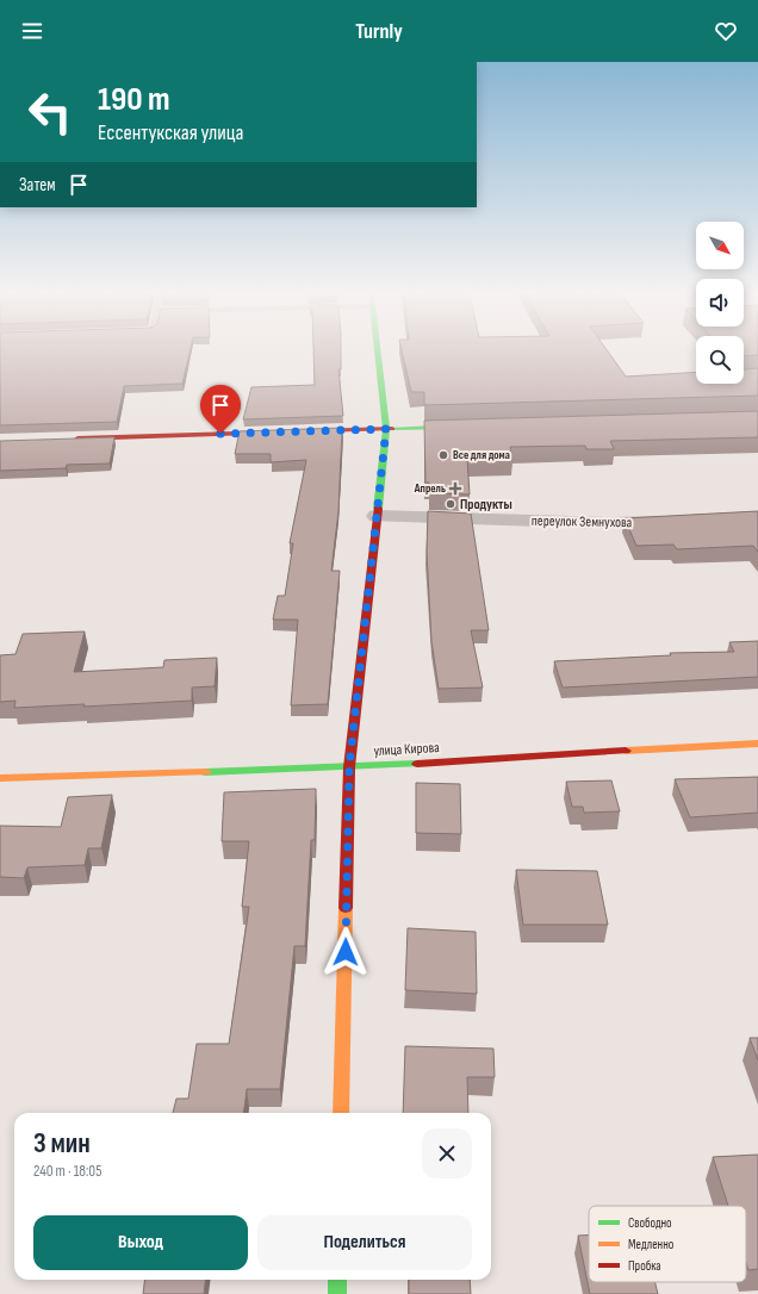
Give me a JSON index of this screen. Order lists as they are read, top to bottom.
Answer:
{
  "streets": {
    "street": ["переулок Земнухова", "улица Кирова"]
  },
  "places": {
    "other": ["Все для дома", "Продукты"],
    "health": ["Апрель"]
  },
  "legend": ["Свободно", "Медленно", "Пробка"],
  "north": "bottom right",
  "page": {
    "header": "Turnly",
    "turn": ["190 m", "Ессентукская улица"],
    "then": "Затем",
    "heading": ["3 мин", "240 m · 18:05"],
    "buttons": ["Выход", "Поделиться"]
  }
}
